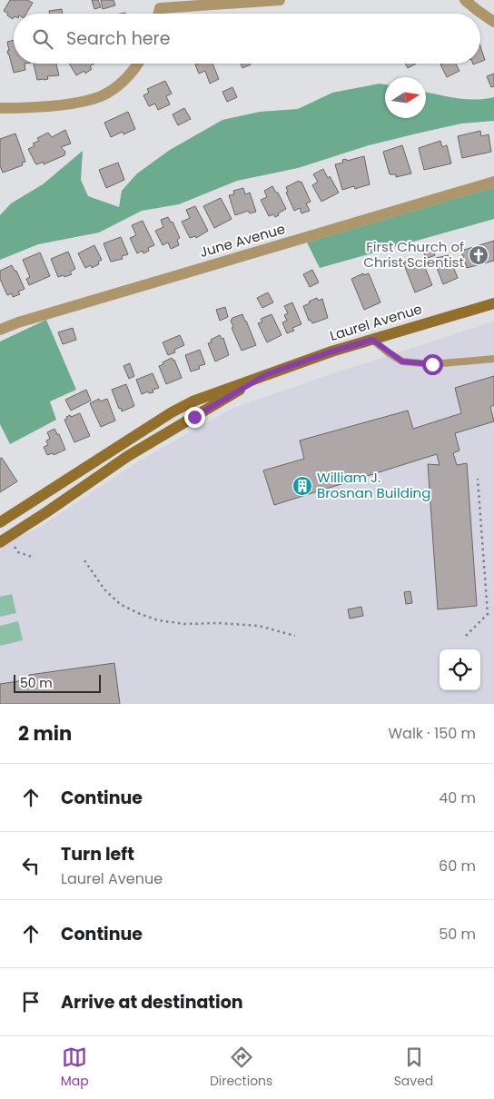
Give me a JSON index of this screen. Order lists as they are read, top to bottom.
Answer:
{
  "streets": {
    "main road": ["Laurel Avenue"],
    "street": ["June Avenue"]
  },
  "places": {
    "church": ["First Church of Christ Scientist"],
    "building": ["William J. Brosnan Building"]
  },
  "scale_bar": "50 m",
  "north": "right",
  "page": {
    "search": "Search here",
    "scale": "50 m",
    "heading": ["2 min", "Walk · 150 m"],
    "list": [
      ["Continue", "40 m"],
      ["Turn left", "Laurel Avenue", "60 m"],
      ["Continue", "50 m"],
      "Arrive at destination"
    ],
    "nav": ["Map", "Directions", "Saved"]
  }
}
